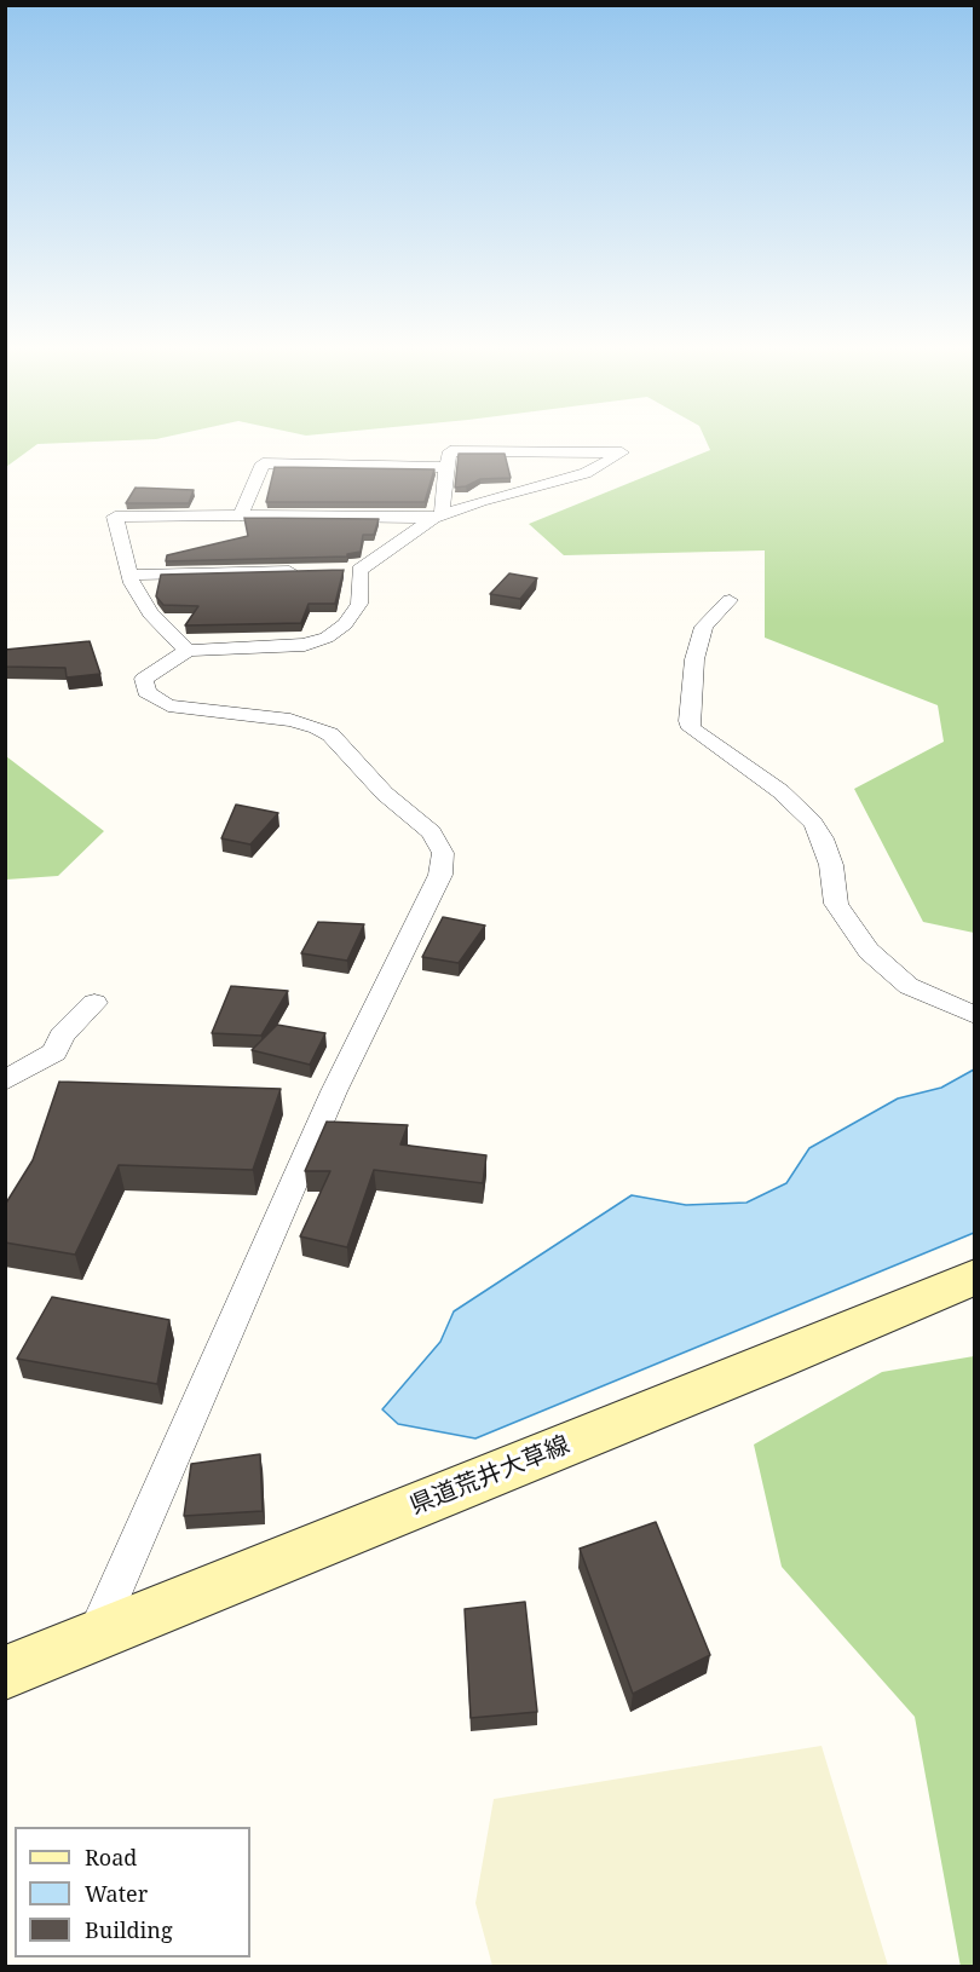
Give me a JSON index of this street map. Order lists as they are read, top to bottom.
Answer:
{
  "streets": {
    "main road": ["県道荒井大草線"]
  },
  "legend": ["Road", "Water", "Building"]
}
